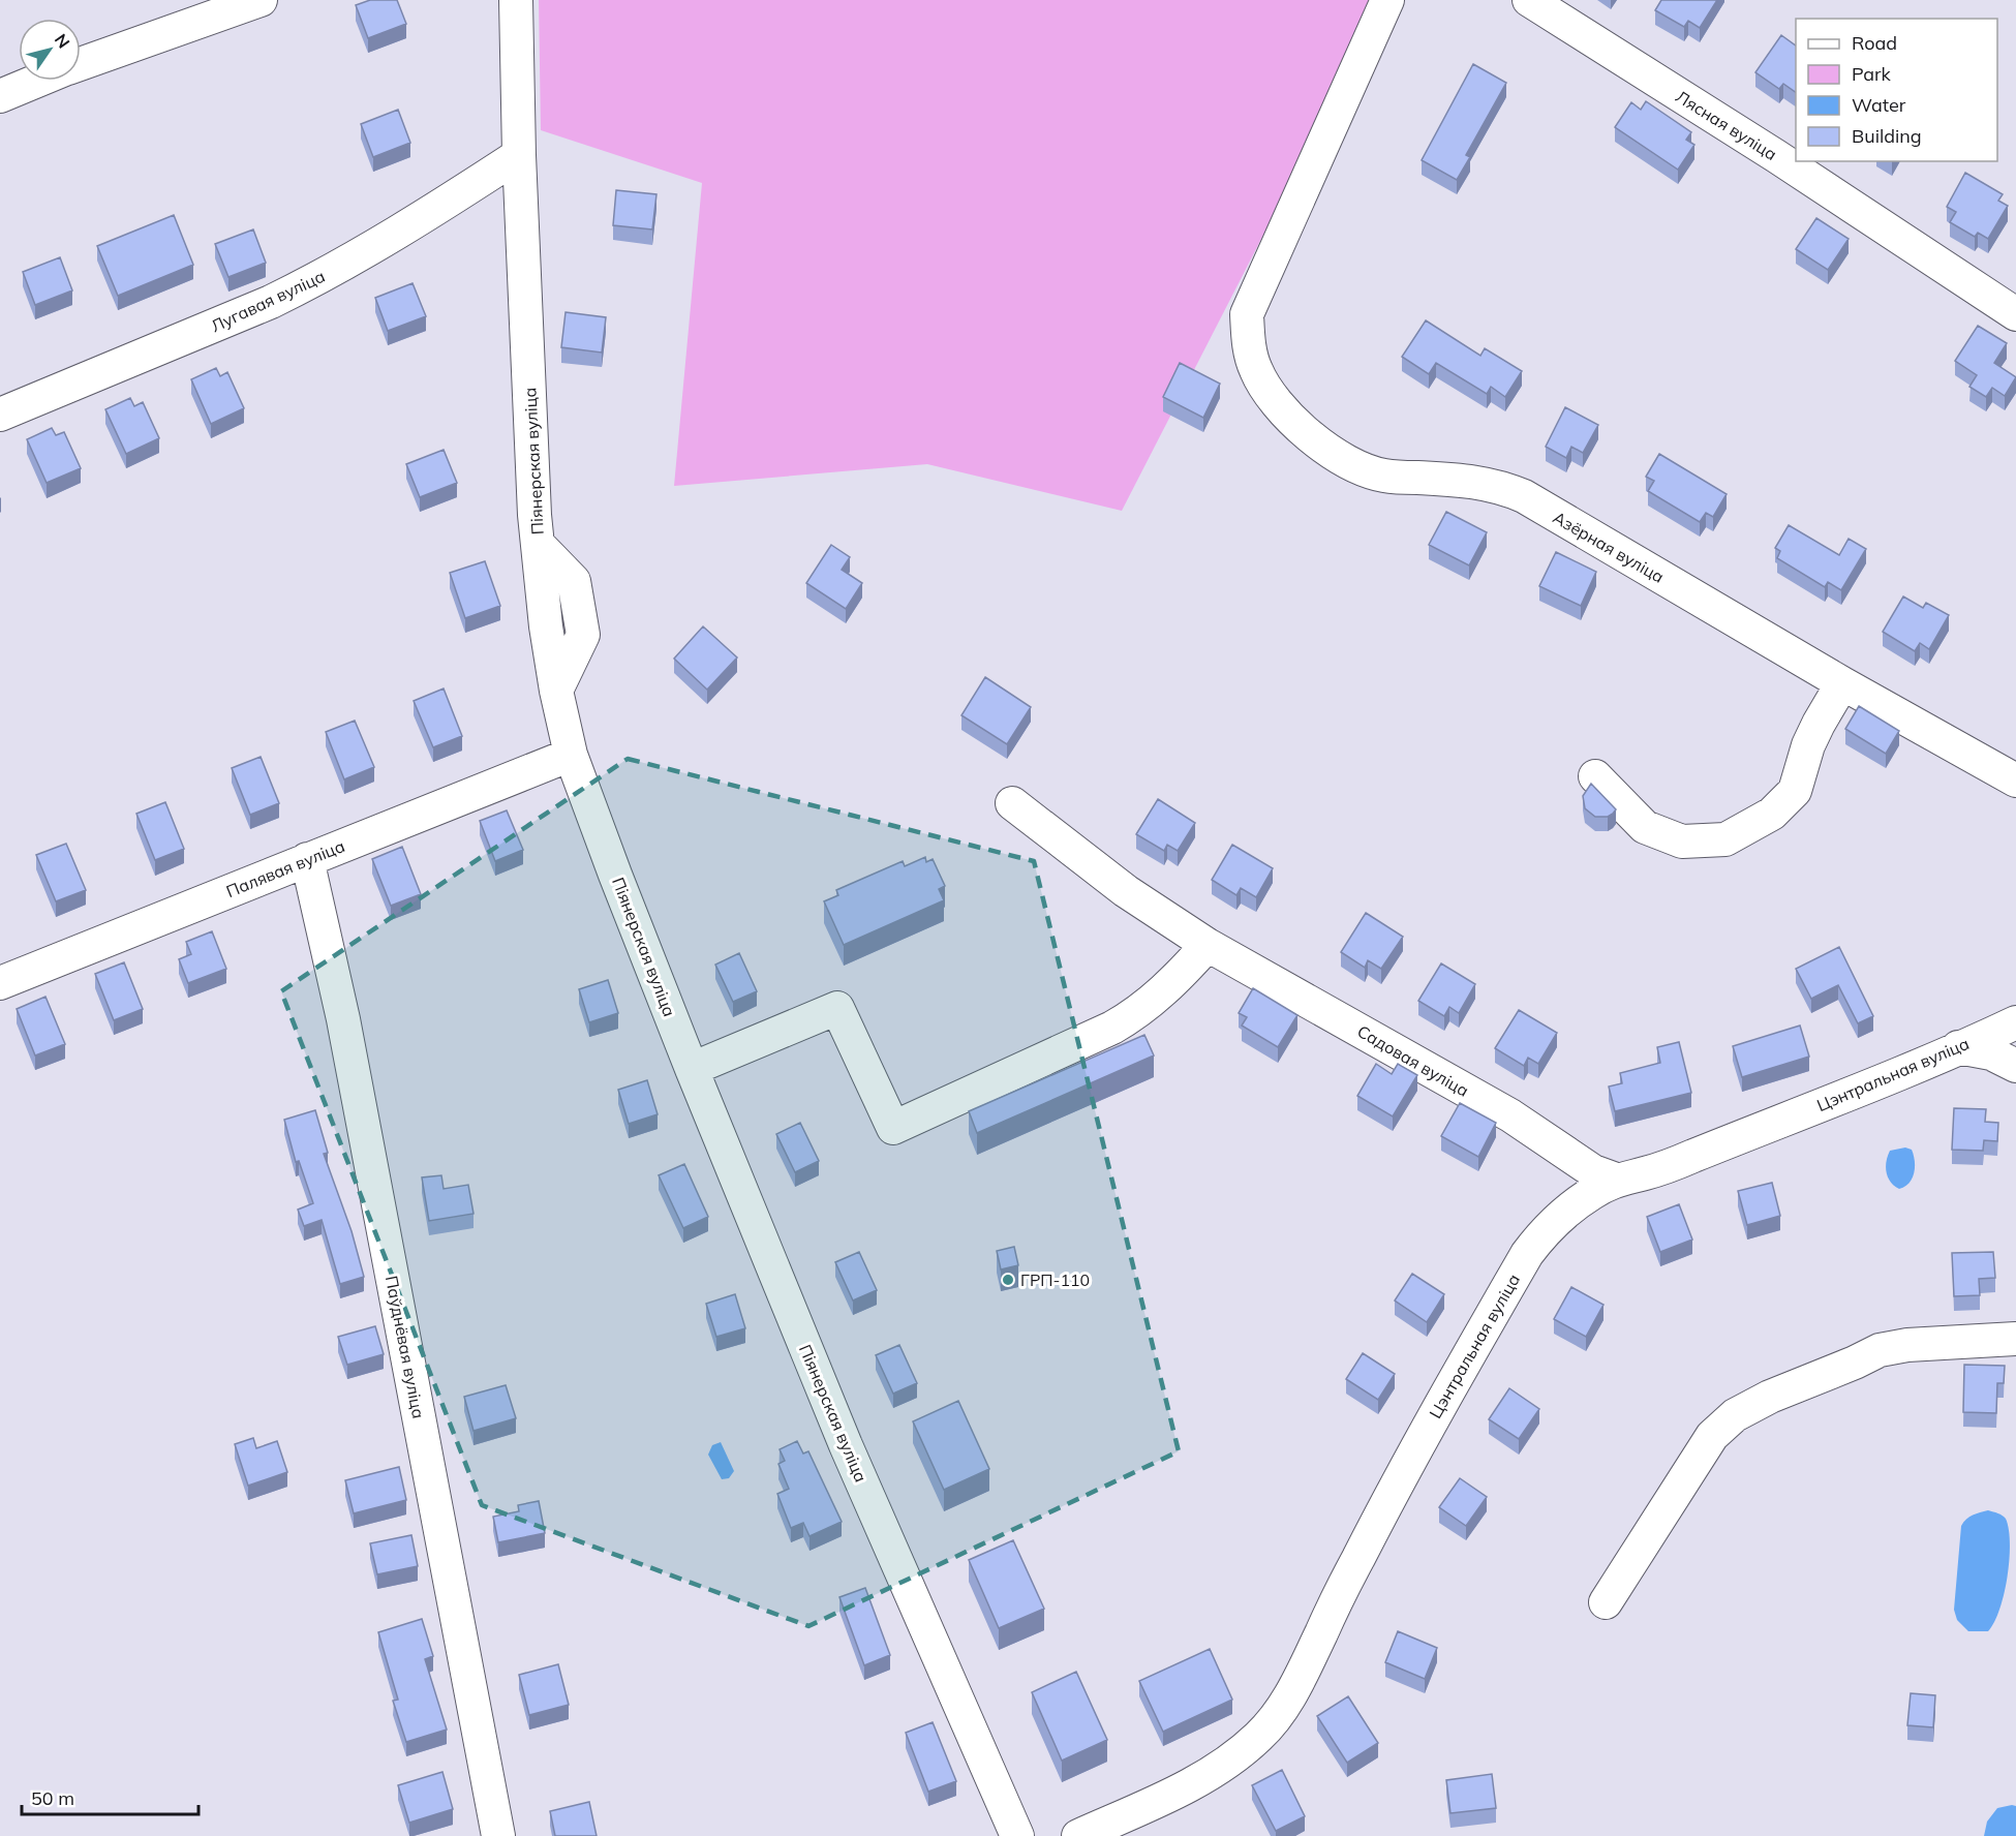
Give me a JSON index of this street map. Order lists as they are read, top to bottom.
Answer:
{
  "streets": {
    "street": [
      "Лясная вуліца",
      "Лугавая вуліца",
      "Піянерская вуліца",
      "Азёрная вуліца",
      "Палявая вуліца",
      "Садовая вуліца",
      "Цэнтральная вуліца",
      "Паўднёвая вуліца"
    ]
  },
  "crossings": [
    ["Лугавая вуліца", "Піянерская вуліца"],
    ["Піянерская вуліца", "Палявая вуліца"],
    ["Палявая вуліца", "Паўднёвая вуліца"],
    ["Садовая вуліца", "Цэнтральная вуліца"]
  ],
  "places": ["ГРП-110"],
  "legend": [
    "Road",
    "Park",
    "Water",
    "Building"
  ],
  "scale_bar": "50 m",
  "north": "top right"
}
